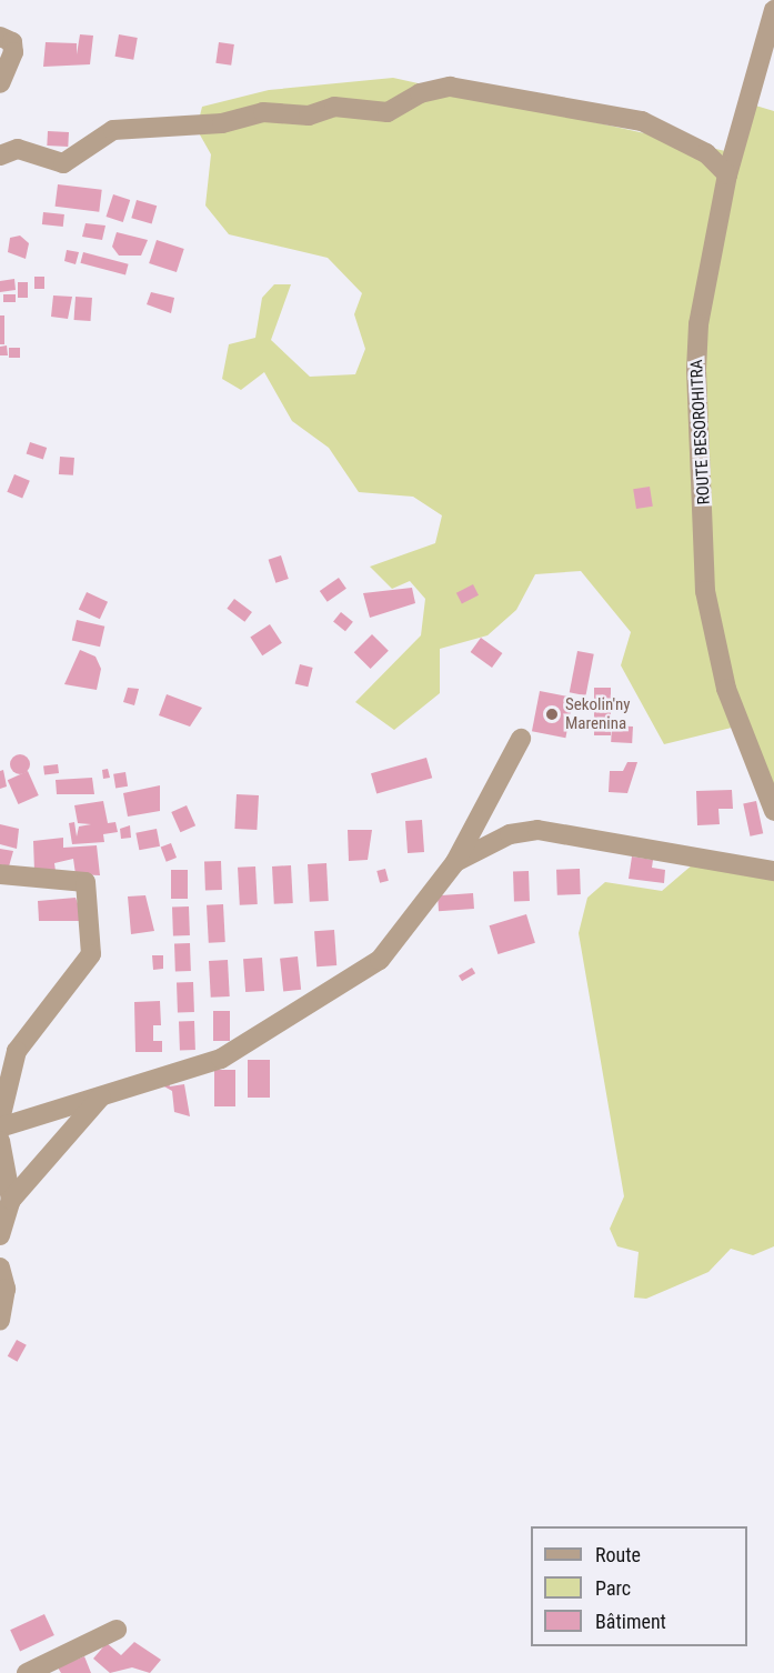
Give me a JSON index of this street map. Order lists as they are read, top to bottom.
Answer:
{
  "streets": {
    "street": ["ROUTE BESOROHITRA"]
  },
  "places": ["Sekolin'ny Marenina"],
  "legend": ["Route", "Parc", "Bâtiment"]
}
